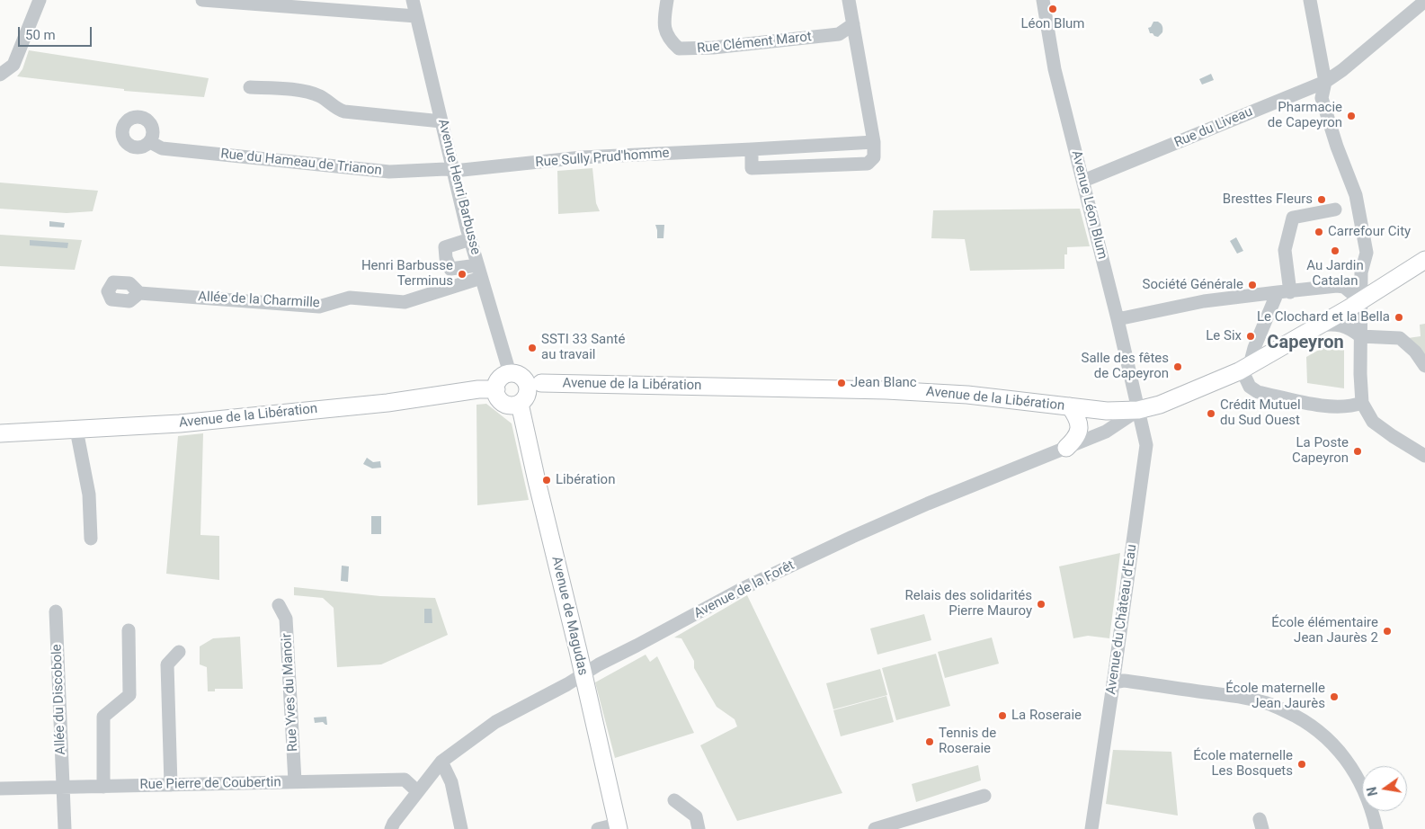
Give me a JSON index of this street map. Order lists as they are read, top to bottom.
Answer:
{
  "streets": {
    "main road": ["Avenue de la Libération", "Avenue de Magudas"],
    "street": [
      "Rue Clément Marot",
      "Rue du Liveau",
      "Rue Sully Prud'homme",
      "Rue du Hameau de Trianon",
      "Avenue Henri Barbusse",
      "Avenue Léon Blum",
      "Allée de la Charmille",
      "Avenue de la Forêt",
      "Avenue du Château d'Eau",
      "Rue Yves du Manoir",
      "Allée du Discobole",
      "Rue Pierre de Coubertin"
    ]
  },
  "crossings": [
    ["Rue du Liveau", "Avenue Léon Blum"],
    ["Rue Sully Prud'homme", "Rue du Hameau de Trianon"],
    ["Rue Sully Prud'homme", "Avenue Henri Barbusse"],
    ["Rue du Hameau de Trianon", "Avenue Henri Barbusse"],
    ["Avenue Henri Barbusse", "Allée de la Charmille"],
    ["Avenue Henri Barbusse", "Avenue de la Libération"],
    ["Avenue Henri Barbusse", "Avenue de Magudas"],
    ["Avenue Léon Blum", "Avenue de la Libération"],
    ["Avenue Léon Blum", "Avenue de la Forêt"],
    ["Avenue Léon Blum", "Avenue du Château d'Eau"],
    ["Avenue de la Libération", "Avenue de la Forêt"],
    ["Avenue de la Libération", "Avenue de Magudas"],
    ["Avenue de la Libération", "Avenue du Château d'Eau"],
    ["Avenue de la Forêt", "Avenue de Magudas"],
    ["Avenue de la Forêt", "Avenue du Château d'Eau"],
    ["Avenue de la Forêt", "Rue Pierre de Coubertin"],
    ["Rue Yves du Manoir", "Rue Pierre de Coubertin"],
    ["Allée du Discobole", "Rue Pierre de Coubertin"]
  ],
  "districts": ["Capeyron"],
  "places": [
    "Léon Blum",
    "Pharmacie de Capeyron",
    "Bresttes Fleurs",
    "Carrefour City",
    "Au Jardin Catalan",
    "Henri Barbusse Terminus",
    "Société Générale",
    "Le Clochard et la Bella",
    "Le Six",
    "SSTI 33 Santé au travail",
    "Salle des fêtes de Capeyron",
    "Jean Blanc",
    "Crédit Mutuel du Sud Ouest",
    "La Poste Capeyron",
    "Libération",
    "Relais des solidarités Pierre Mauroy",
    "École élémentaire Jean Jaurès 2",
    "École maternelle Jean Jaurès",
    "La Roseraie",
    "Tennis de Roseraie",
    "École maternelle Les Bosquets"
  ],
  "scale_bar": "50 m",
  "north": "left"
}
